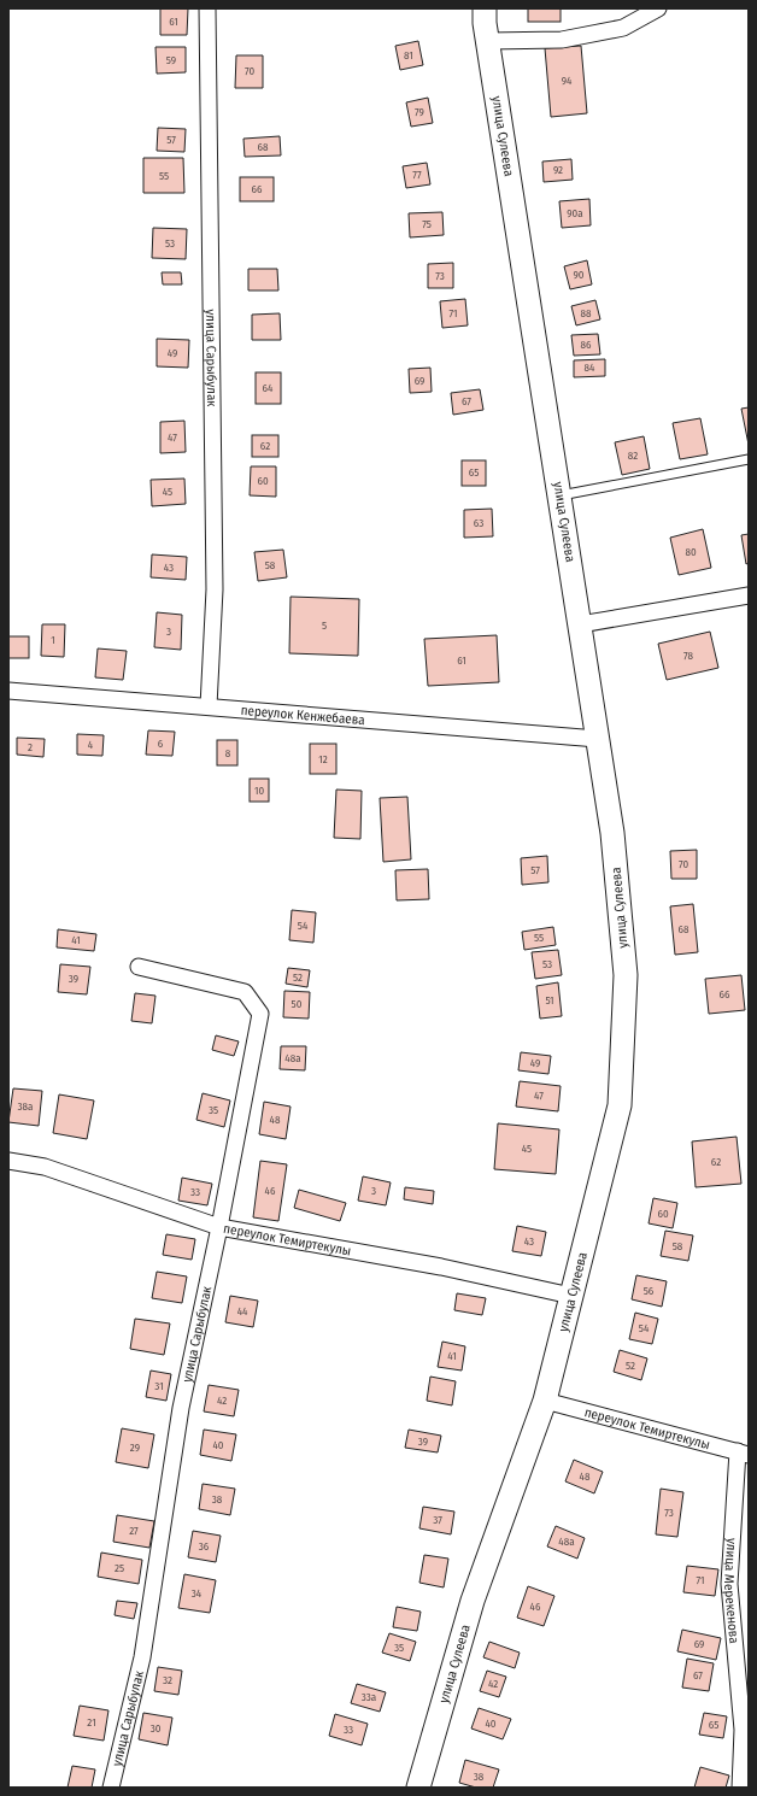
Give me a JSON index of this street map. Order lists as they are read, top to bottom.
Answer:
{
  "streets": {
    "main road": ["улица Сулеева"],
    "street": [
      "улица Сарыбулак",
      "переулок Кенжебаева",
      "переулок Темиртекулы",
      "улица Мерекенова"
    ]
  },
  "crossings": [
    ["улица Сулеева", "переулок Кенжебаева"],
    ["улица Сулеева", "переулок Темиртекулы"],
    ["улица Сарыбулак", "переулок Кенжебаева"],
    ["улица Сарыбулак", "переулок Темиртекулы"],
    ["переулок Темиртекулы", "улица Мерекенова"]
  ],
  "house_numbers": [
    "61",
    "81",
    "59",
    "70",
    "94",
    "79",
    "57",
    "68",
    "92",
    "77",
    "55",
    "66",
    "90а",
    "75",
    "53",
    "90",
    "73",
    "71",
    "88",
    "86",
    "49",
    "84",
    "69",
    "64",
    "67",
    "47",
    "62",
    "82",
    "65",
    "60",
    "45",
    "63",
    "80",
    "58",
    "43",
    "5",
    "3",
    "1",
    "78",
    "61",
    "6",
    "4",
    "2",
    "8",
    "12",
    "10",
    "70",
    "57",
    "54",
    "68",
    "55",
    "41",
    "53",
    "52",
    "39",
    "66",
    "51",
    "50",
    "48а",
    "49",
    "47",
    "38а",
    "35",
    "48",
    "45",
    "62",
    "46",
    "3",
    "33",
    "60",
    "43",
    "58",
    "56",
    "44",
    "54",
    "41",
    "52",
    "31",
    "42",
    "39",
    "40",
    "29",
    "48",
    "38",
    "73",
    "37",
    "27",
    "48а",
    "36",
    "25",
    "71",
    "34",
    "46",
    "69",
    "35",
    "67",
    "32",
    "42",
    "33а",
    "21",
    "40",
    "65",
    "30",
    "33",
    "38"
  ]
}
